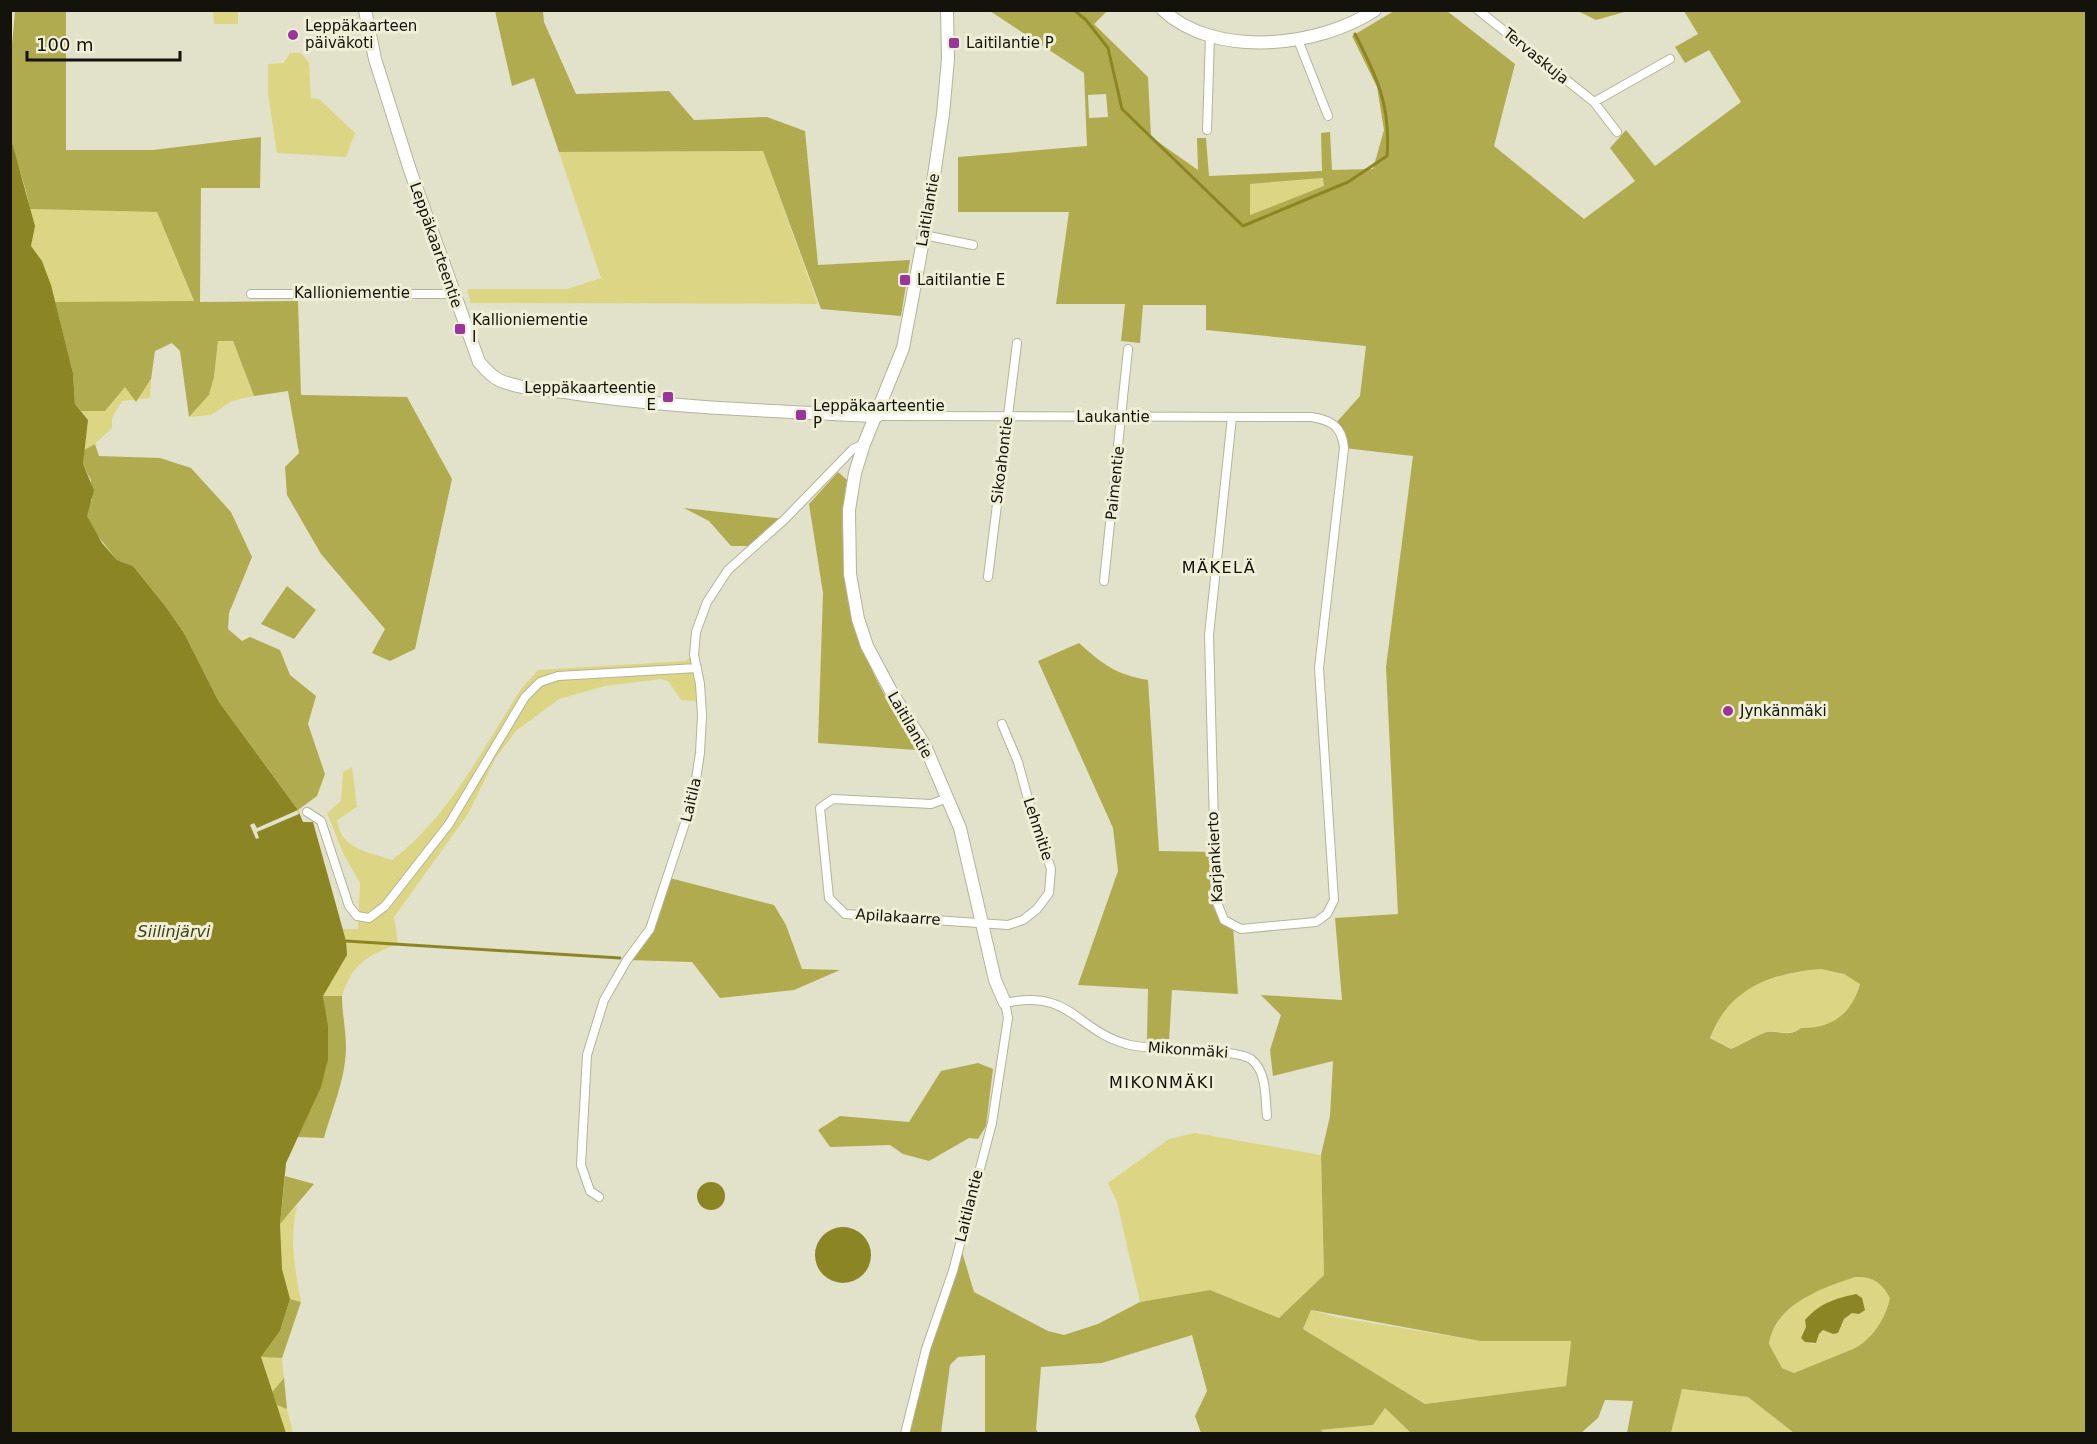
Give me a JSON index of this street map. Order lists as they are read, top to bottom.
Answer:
{
  "streets": {
    "street": [
      "Tervaskuja",
      "Laitilantie",
      "Leppäkaarteentie",
      "Kallioniementie",
      "Laukantie",
      "Sikoahontie",
      "Paimentie",
      "Laitila",
      "Lehmitie",
      "Karjankierto",
      "Apilakaarre",
      "Mikonmäki"
    ]
  },
  "crossings": [
    ["Laitilantie", "Leppäkaarteentie"],
    ["Laitilantie", "Laukantie"],
    ["Laitilantie", "Laitila"],
    ["Laitilantie", "Lehmitie"],
    ["Laitilantie", "Apilakaarre"],
    ["Laitilantie", "Mikonmäki"],
    ["Leppäkaarteentie", "Kallioniementie"],
    ["Leppäkaarteentie", "Laukantie"],
    ["Laukantie", "Sikoahontie"],
    ["Laukantie", "Paimentie"],
    ["Laukantie", "Karjankierto"],
    ["Lehmitie", "Apilakaarre"]
  ],
  "districts": ["MÄKELÄ", "MIKONMÄKI"],
  "water": ["Siilinjärvi"],
  "places": {
    "other": ["Leppäkaarteen päiväkoti", "Jynkänmäki"],
    "transit": [
      "Laitilantie P",
      "Laitilantie E",
      "Kallioniementie I",
      "Leppäkaarteentie E",
      "Leppäkaarteentie P"
    ]
  },
  "scale_bar": "100 m"
}
